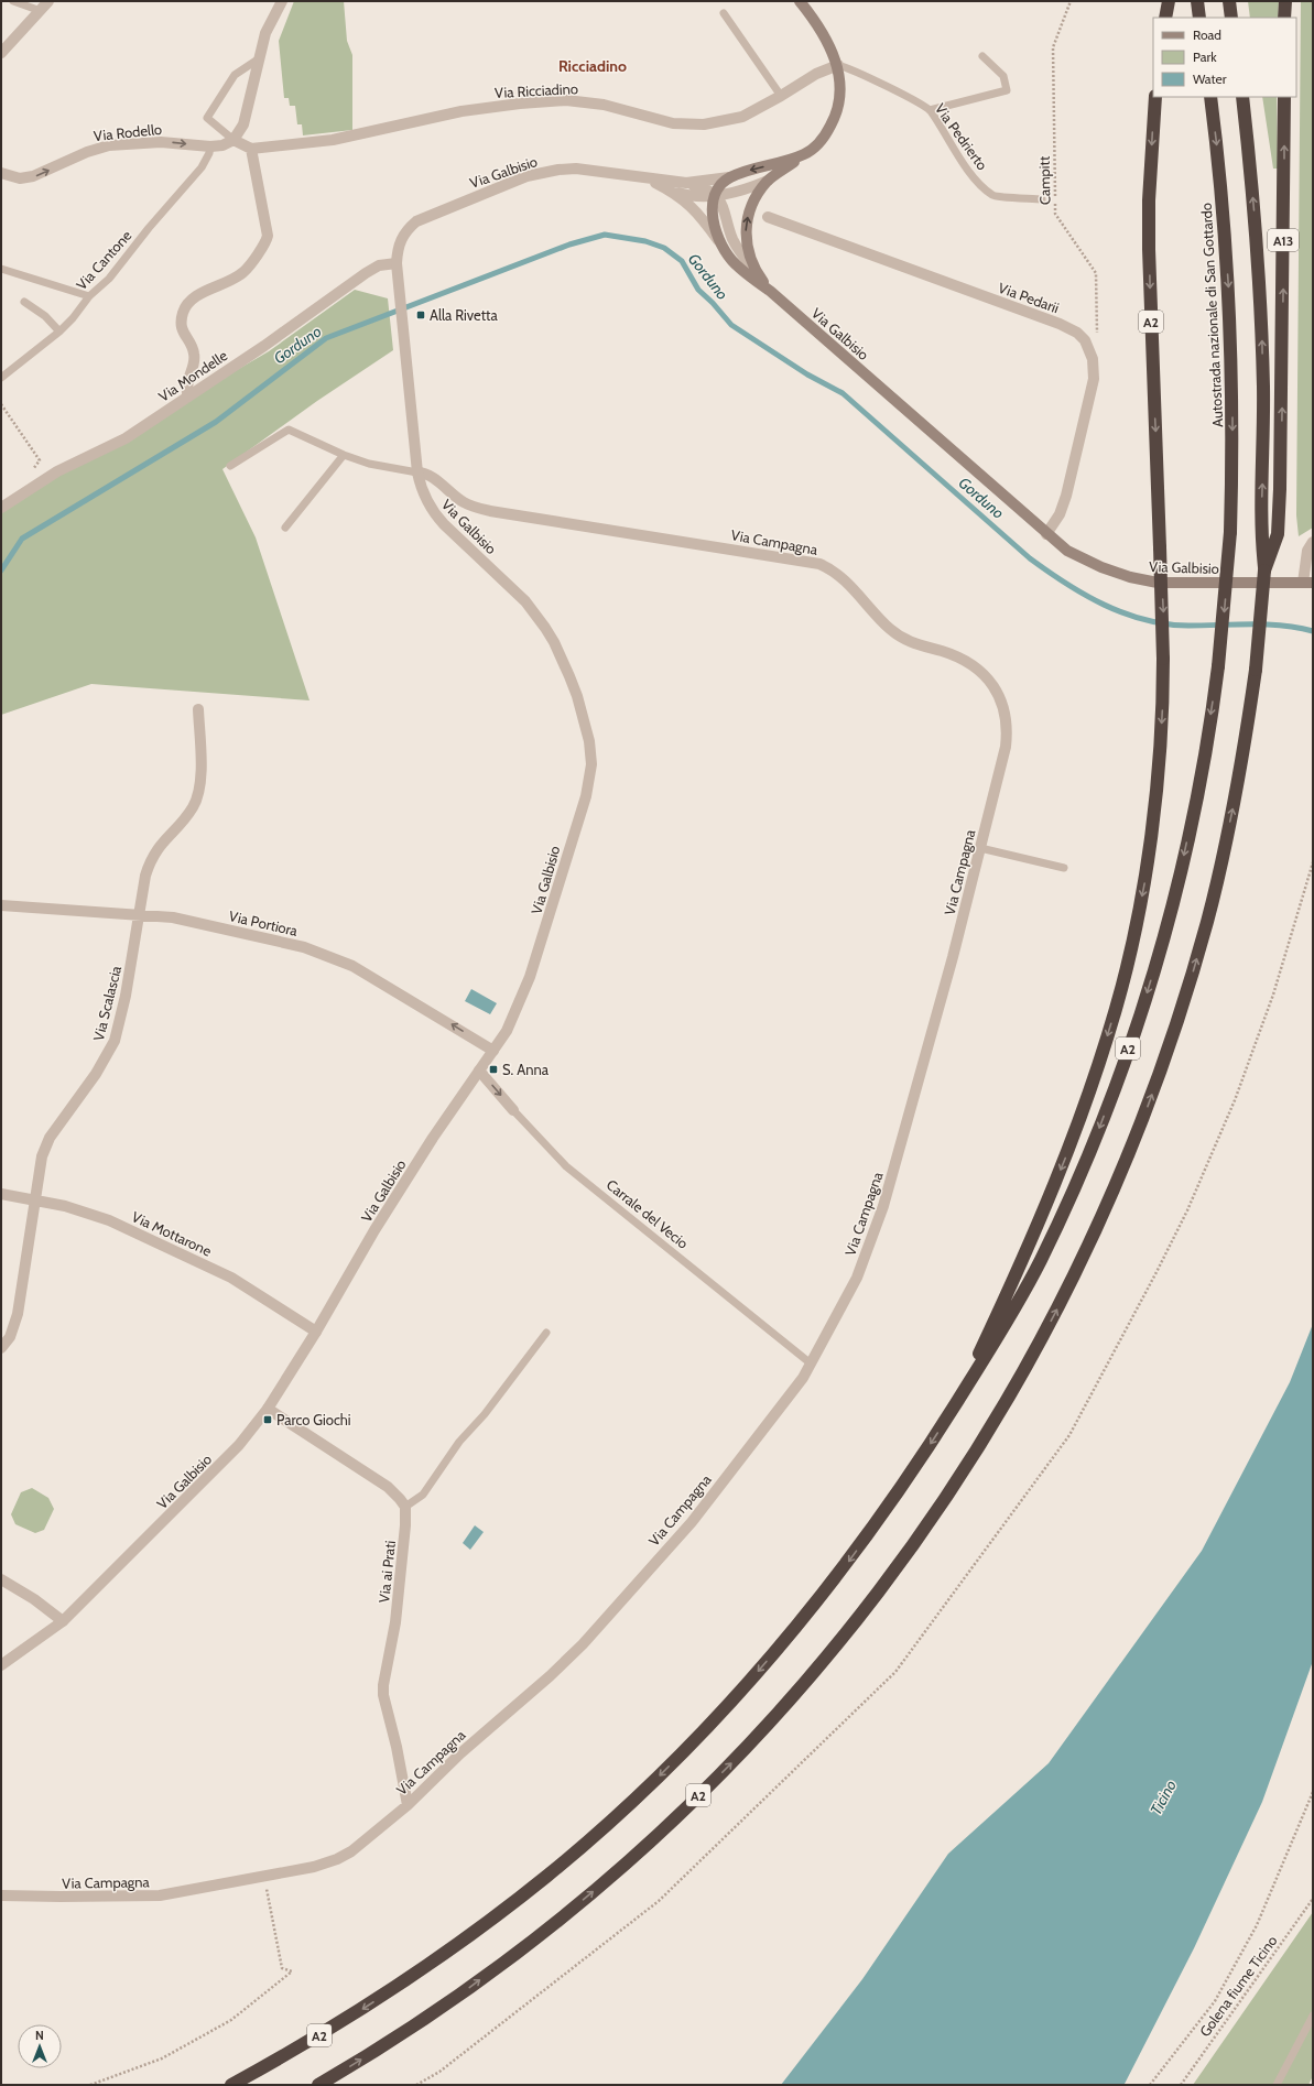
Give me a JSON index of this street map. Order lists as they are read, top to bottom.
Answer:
{
  "streets": {
    "highway": ["A13", "Autostrada nazionale di San Gottardo", "A2"],
    "main road": ["Via Galbisio"],
    "street": [
      "Via Ricciadino",
      "Via Rodello",
      "Via Pedarii",
      "Via Mondelle",
      "Via Campagna",
      "Via Portiora",
      "Via Scalascia",
      "Carrale del Vecio",
      "Via Mottarone",
      "Via ai Prati"
    ],
    "lane": ["Via Pedrierto", "Via Cantone"],
    "path": ["Campitt", "Golena fiume Ticino"]
  },
  "crossings": [
    ["Via Ricciadino", "Via Pedrierto"],
    ["Via Rodello", "Via Cantone"],
    ["Via Galbisio", "Via Mondelle"],
    ["Via Galbisio", "Via Campagna"],
    ["Via Galbisio", "Via Portiora"],
    ["Via Galbisio", "Carrale del Vecio"],
    ["Via Galbisio", "Via Mottarone"],
    ["Campitt", "Via Pedarii"],
    ["A13", "A2"],
    ["Autostrada nazionale di San Gottardo", "A2"],
    ["Via Campagna", "Carrale del Vecio"],
    ["Via Campagna", "Via ai Prati"],
    ["Via Portiora", "Via Scalascia"],
    ["Via Scalascia", "Via Mottarone"]
  ],
  "one_way": ["Via Rodello", "Via Portiora"],
  "districts": ["Ricciadino"],
  "water": ["Gorduno", "Ticino"],
  "places": {
    "transit": ["Alla Rivetta", "S. Anna", "Parco Giochi"]
  },
  "legend": ["Road", "Park", "Water"],
  "north": "top"
}
